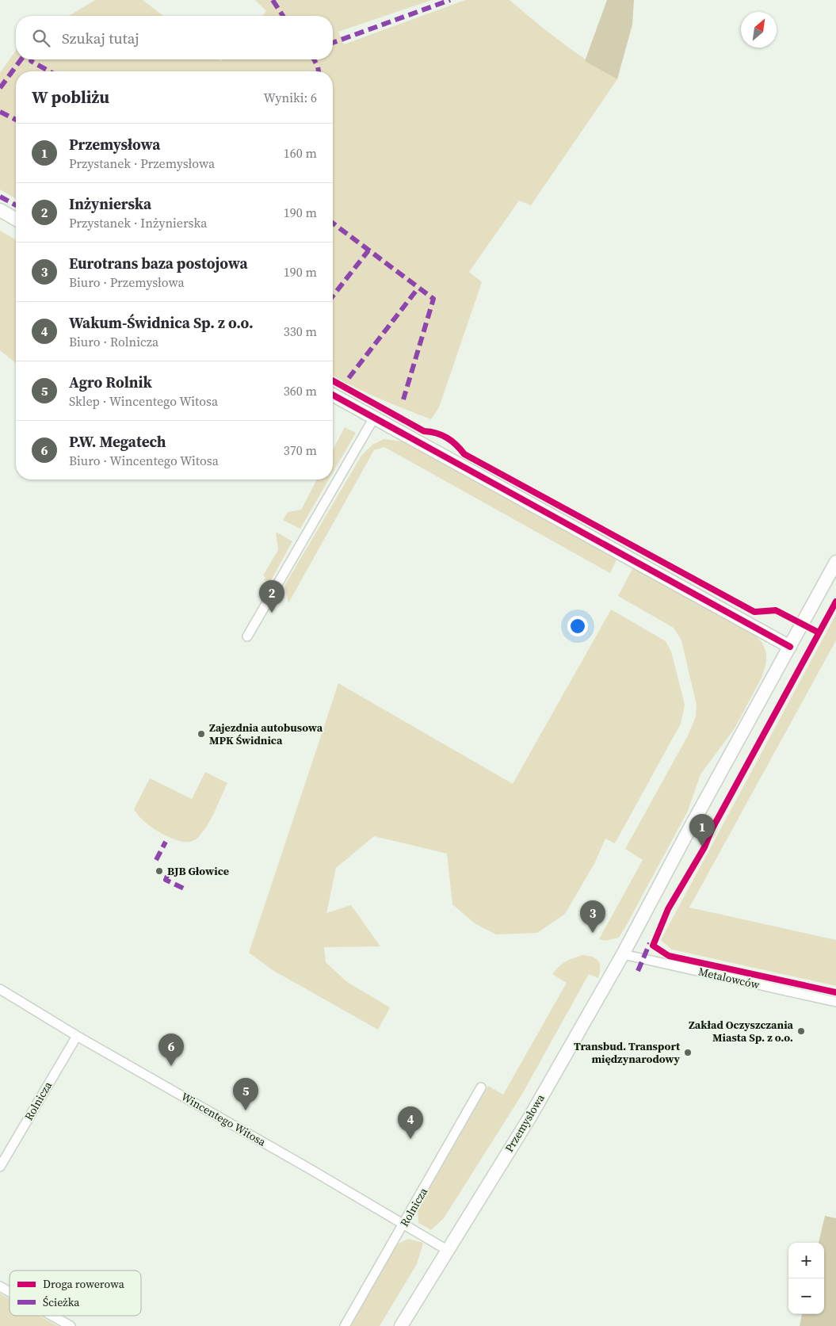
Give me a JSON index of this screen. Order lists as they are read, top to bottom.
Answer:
{
  "streets": {
    "main road": ["Przemysłowa"],
    "street": ["Metalowców", "Rolnicza", "Wincentego Witosa"]
  },
  "crossings": [
    ["Metalowców", "Przemysłowa"],
    ["Rolnicza", "Wincentego Witosa"],
    ["Wincentego Witosa", "Przemysłowa"]
  ],
  "places": [
    "Zajezdnia autobusowa MPK Świdnica",
    "BJB Głowice",
    "Zakład Oczyszczania Miasta Sp. z o.o.",
    "Transbud. Transport międzynarodowy"
  ],
  "legend": ["Droga rowerowa", "Ścieżka"],
  "north": "top right",
  "page": {
    "search": "Szukaj tutaj",
    "heading": ["W pobliżu", "Wyniki: 6"],
    "list": [
      {
        "mark": "1",
        "name": "Przemysłowa",
        "note": "Przystanek · Przemysłowa",
        "value": "160 m"
      },
      {
        "mark": "2",
        "name": "Inżynierska",
        "note": "Przystanek · Inżynierska",
        "value": "190 m"
      },
      {
        "mark": "3",
        "name": "Eurotrans baza postojowa",
        "note": "Biuro · Przemysłowa",
        "value": "190 m"
      },
      {
        "mark": "4",
        "name": "Wakum-Świdnica Sp. z o.o.",
        "note": "Biuro · Rolnicza",
        "value": "330 m"
      },
      {
        "mark": "5",
        "name": "Agro Rolnik",
        "note": "Sklep · Wincentego Witosa",
        "value": "360 m"
      },
      {
        "mark": "6",
        "name": "P.W. Megatech",
        "note": "Biuro · Wincentego Witosa",
        "value": "370 m"
      }
    ],
    "pins": [
      "2",
      "1",
      "3",
      "6",
      "5",
      "4"
    ],
    "map_buttons": ["+", "−"]
  }
}
